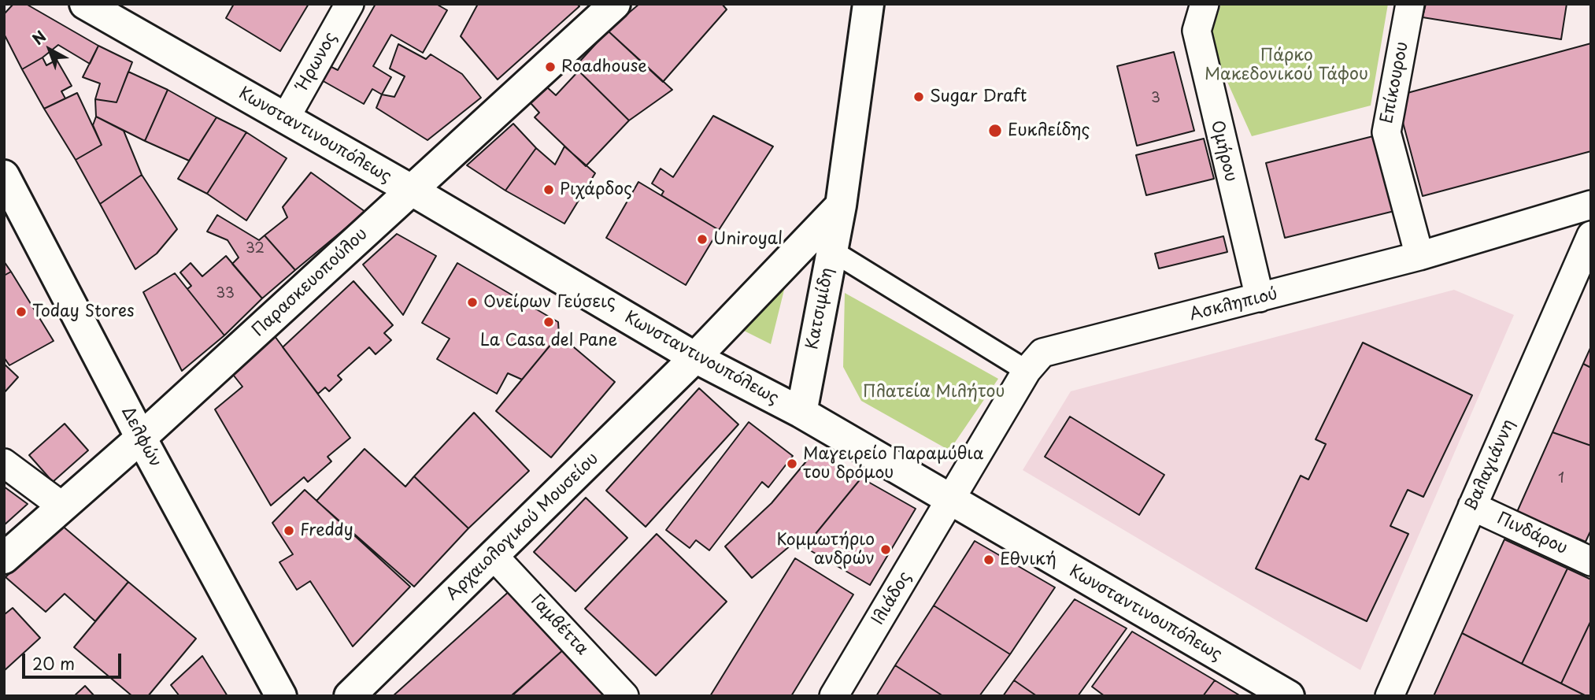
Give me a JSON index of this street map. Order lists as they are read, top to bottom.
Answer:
{
  "streets": {
    "street": [
      "Ήρωνος",
      "Επίκουρου",
      "Κωνσταντινουπόλεως",
      "Ομήρου",
      "Παρασκευοπούλου",
      "Ασκληπιού",
      "Κατσιμίδη",
      "Δελφών",
      "Βαλαγιάννη",
      "Αρχαιολογικού Μουσείου",
      "Πινδάρου",
      "Ιλιάδος",
      "Γαμβέττα"
    ]
  },
  "crossings": [
    ["Ήρωνος", "Κωνσταντινουπόλεως"],
    ["Επίκουρου", "Ασκληπιού"],
    ["Κωνσταντινουπόλεως", "Παρασκευοπούλου"],
    ["Κωνσταντινουπόλεως", "Ασκληπιού"],
    ["Κωνσταντινουπόλεως", "Κατσιμίδη"],
    ["Κωνσταντινουπόλεως", "Αρχαιολογικού Μουσείου"],
    ["Κωνσταντινουπόλεως", "Ιλιάδος"],
    ["Ομήρου", "Ασκληπιού"],
    ["Παρασκευοπούλου", "Δελφών"],
    ["Ασκληπιού", "Ιλιάδος"],
    ["Βαλαγιάννη", "Πινδάρου"],
    ["Αρχαιολογικού Μουσείου", "Γαμβέττα"]
  ],
  "parks": ["Πάρκο Μακεδονικού Τάφου", "Πλατεία Μιλήτου"],
  "places": [
    "Roadhouse",
    "Sugar Draft",
    "Ευκλείδης",
    "Ριχάρδος",
    "Uniroyal",
    "Ονείρων Γεύσεις",
    "Today Stores",
    "La Casa del Pane",
    "Μαγειρείο Παραμύθια του δρόμου",
    "Freddy",
    "Κομμωτήριο ανδρών",
    "Εθνική"
  ],
  "house_numbers": [
    "3",
    "32",
    "33",
    "1"
  ],
  "scale_bar": "20 m",
  "north": "top left"
}
